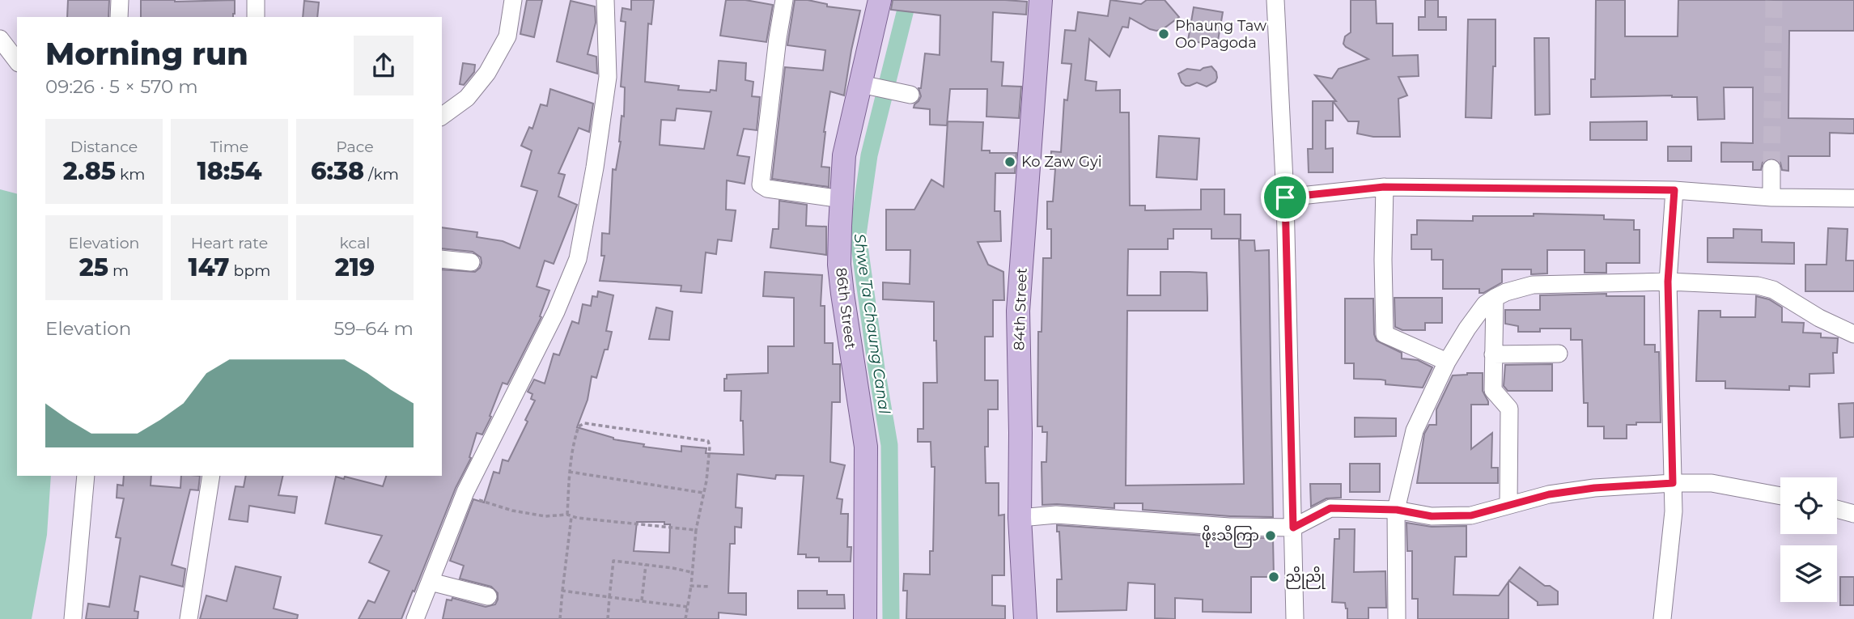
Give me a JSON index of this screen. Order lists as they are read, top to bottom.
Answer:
{
  "streets": {
    "main road": ["86th Street", "84th Street"]
  },
  "water": ["Shwe Ta Chaung Canal"],
  "places": [
    "Phaung Taw Oo Pagoda",
    "Ko Zaw Gyi",
    "ဖိုးသိကြာ",
    "ညိုညို"
  ],
  "page": {
    "heading": ["Morning run", "09:26 · 5 × 570 m"],
    "stats": [
      ["Distance", "2.85 km"],
      ["Time", "18:54"],
      ["Pace", "6:38 /km"],
      ["Elevation", "25 m"],
      ["Heart rate", "147 bpm"],
      ["kcal", "219"]
    ],
    "chart": ["Elevation", "59–64 m"]
  }
}
